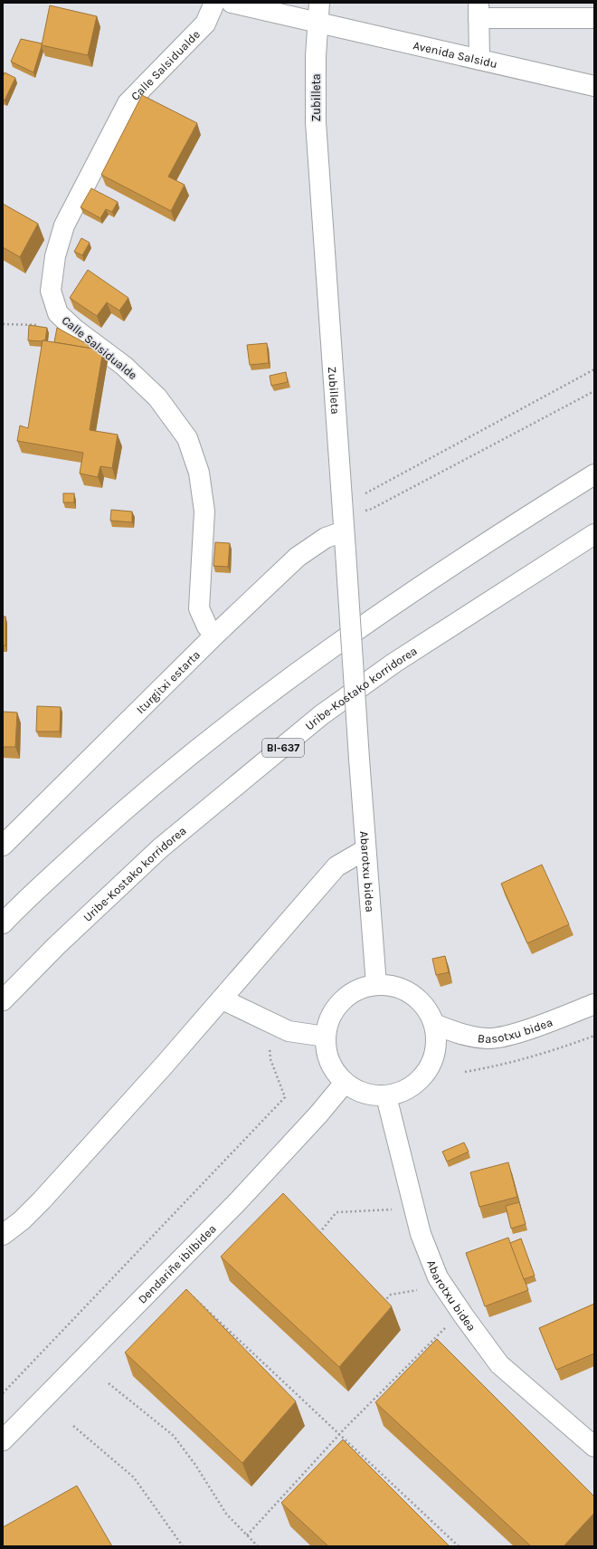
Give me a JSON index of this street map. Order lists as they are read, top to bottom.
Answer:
{
  "streets": {
    "main road": [
      "Avenida Salsidu",
      "Calle Salsidualde",
      "Zubilleta",
      "Iturgitxi estarta",
      "Uribe-Kostako korridorea",
      "BI-637",
      "Abarotxu bidea",
      "Basotxu bidea",
      "Dendariñe ibilbidea"
    ]
  },
  "crossings": [
    ["Avenida Salsidu", "Zubilleta"],
    ["Calle Salsidualde", "Iturgitxi estarta"],
    ["Zubilleta", "Iturgitxi estarta"],
    ["Zubilleta", "Abarotxu bidea"],
    ["Abarotxu bidea", "Basotxu bidea"],
    ["Abarotxu bidea", "Dendariñe ibilbidea"],
    ["Basotxu bidea", "Dendariñe ibilbidea"]
  ]
}
